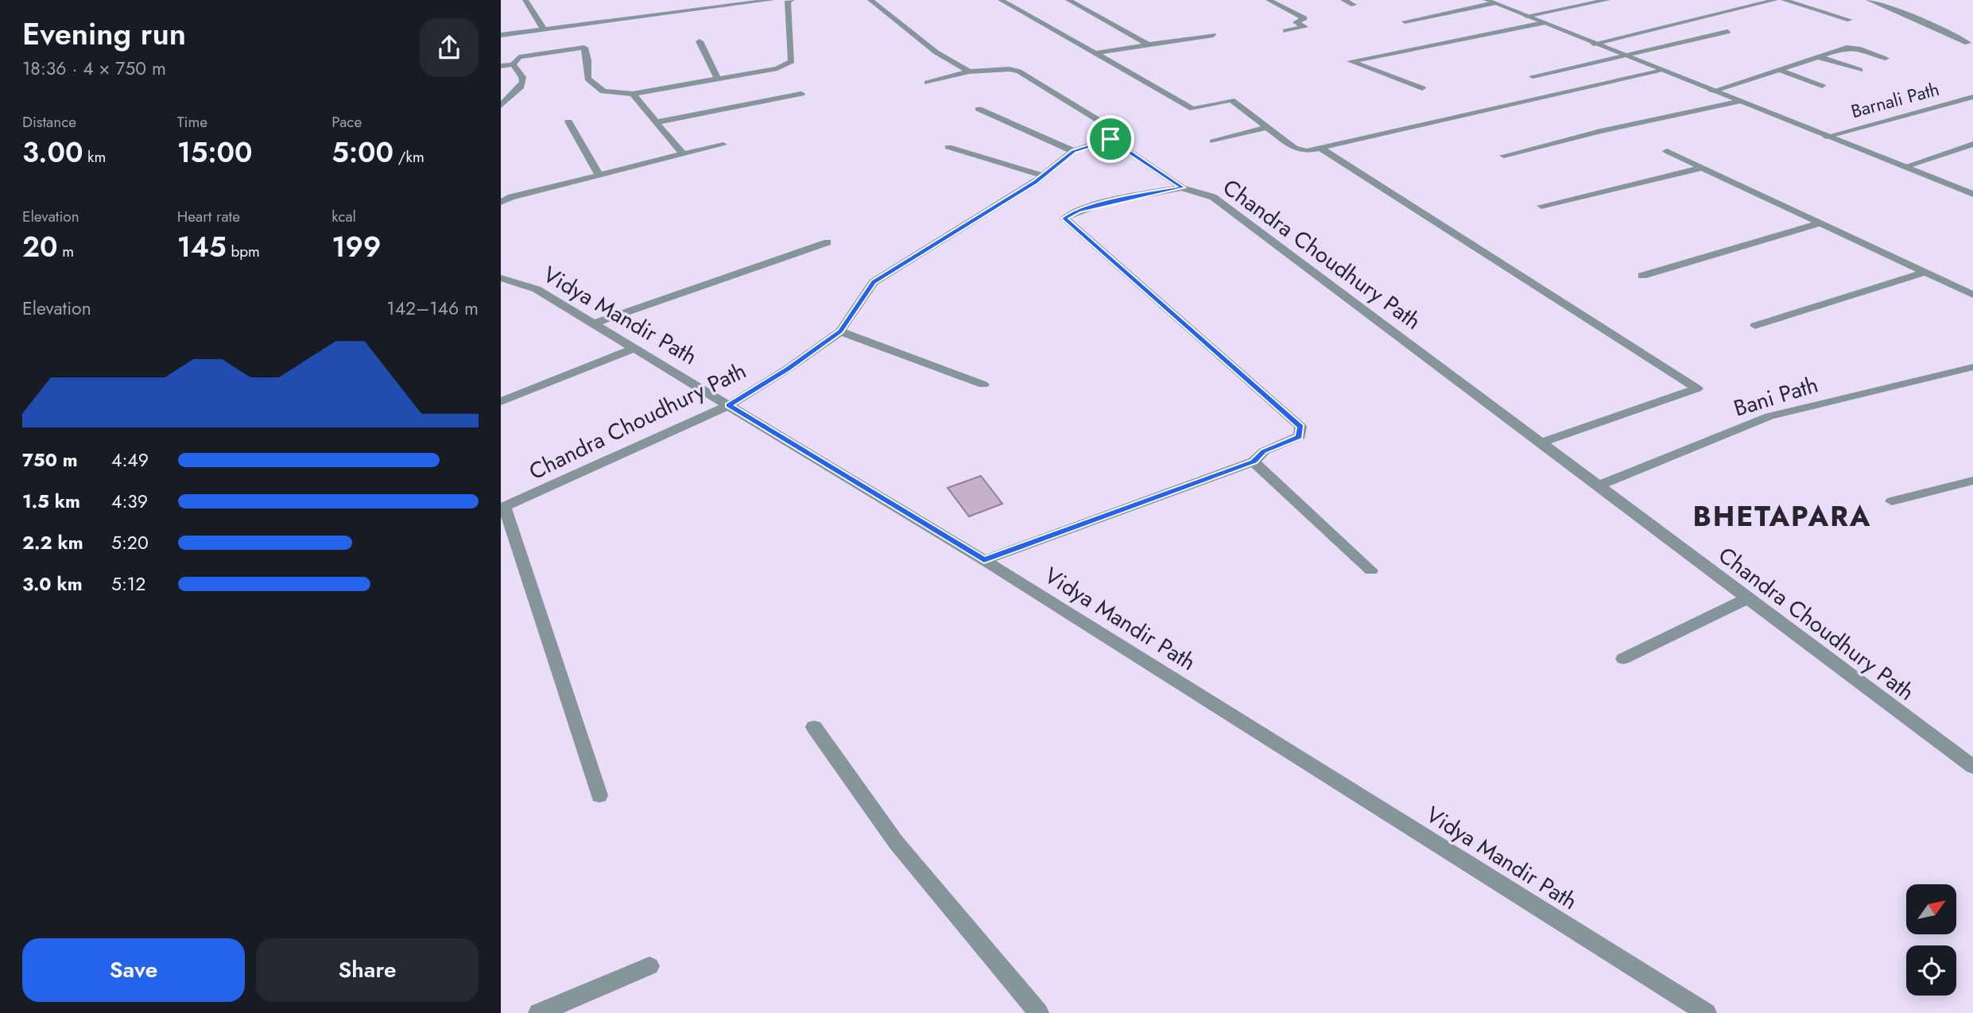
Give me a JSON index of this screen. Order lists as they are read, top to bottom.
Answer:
{
  "streets": {
    "street": [
      "Barnali Path",
      "Chandra Choudhury Path",
      "Vidya Mandir Path",
      "Bani Path"
    ]
  },
  "crossings": [
    ["Chandra Choudhury Path", "Vidya Mandir Path"],
    ["Chandra Choudhury Path", "Bani Path"]
  ],
  "districts": ["BHETAPARA"],
  "north": "top right",
  "page": {
    "heading": ["Evening run", "18:36 · 4 × 750 m"],
    "stats": [
      ["Distance", "3.00 km"],
      ["Time", "15:00"],
      ["Pace", "5:00 /km"],
      ["Elevation", "20 m"],
      ["Heart rate", "145 bpm"],
      ["kcal", "199"]
    ],
    "chart": ["Elevation", "142–146 m"],
    "list": [
      {
        "name": "750 m",
        "note": "4:49"
      },
      {
        "name": "1.5 km",
        "note": "4:39"
      },
      {
        "name": "2.2 km",
        "note": "5:20"
      },
      {
        "name": "3.0 km",
        "note": "5:12"
      }
    ],
    "buttons": ["Save", "Share"]
  }
}
